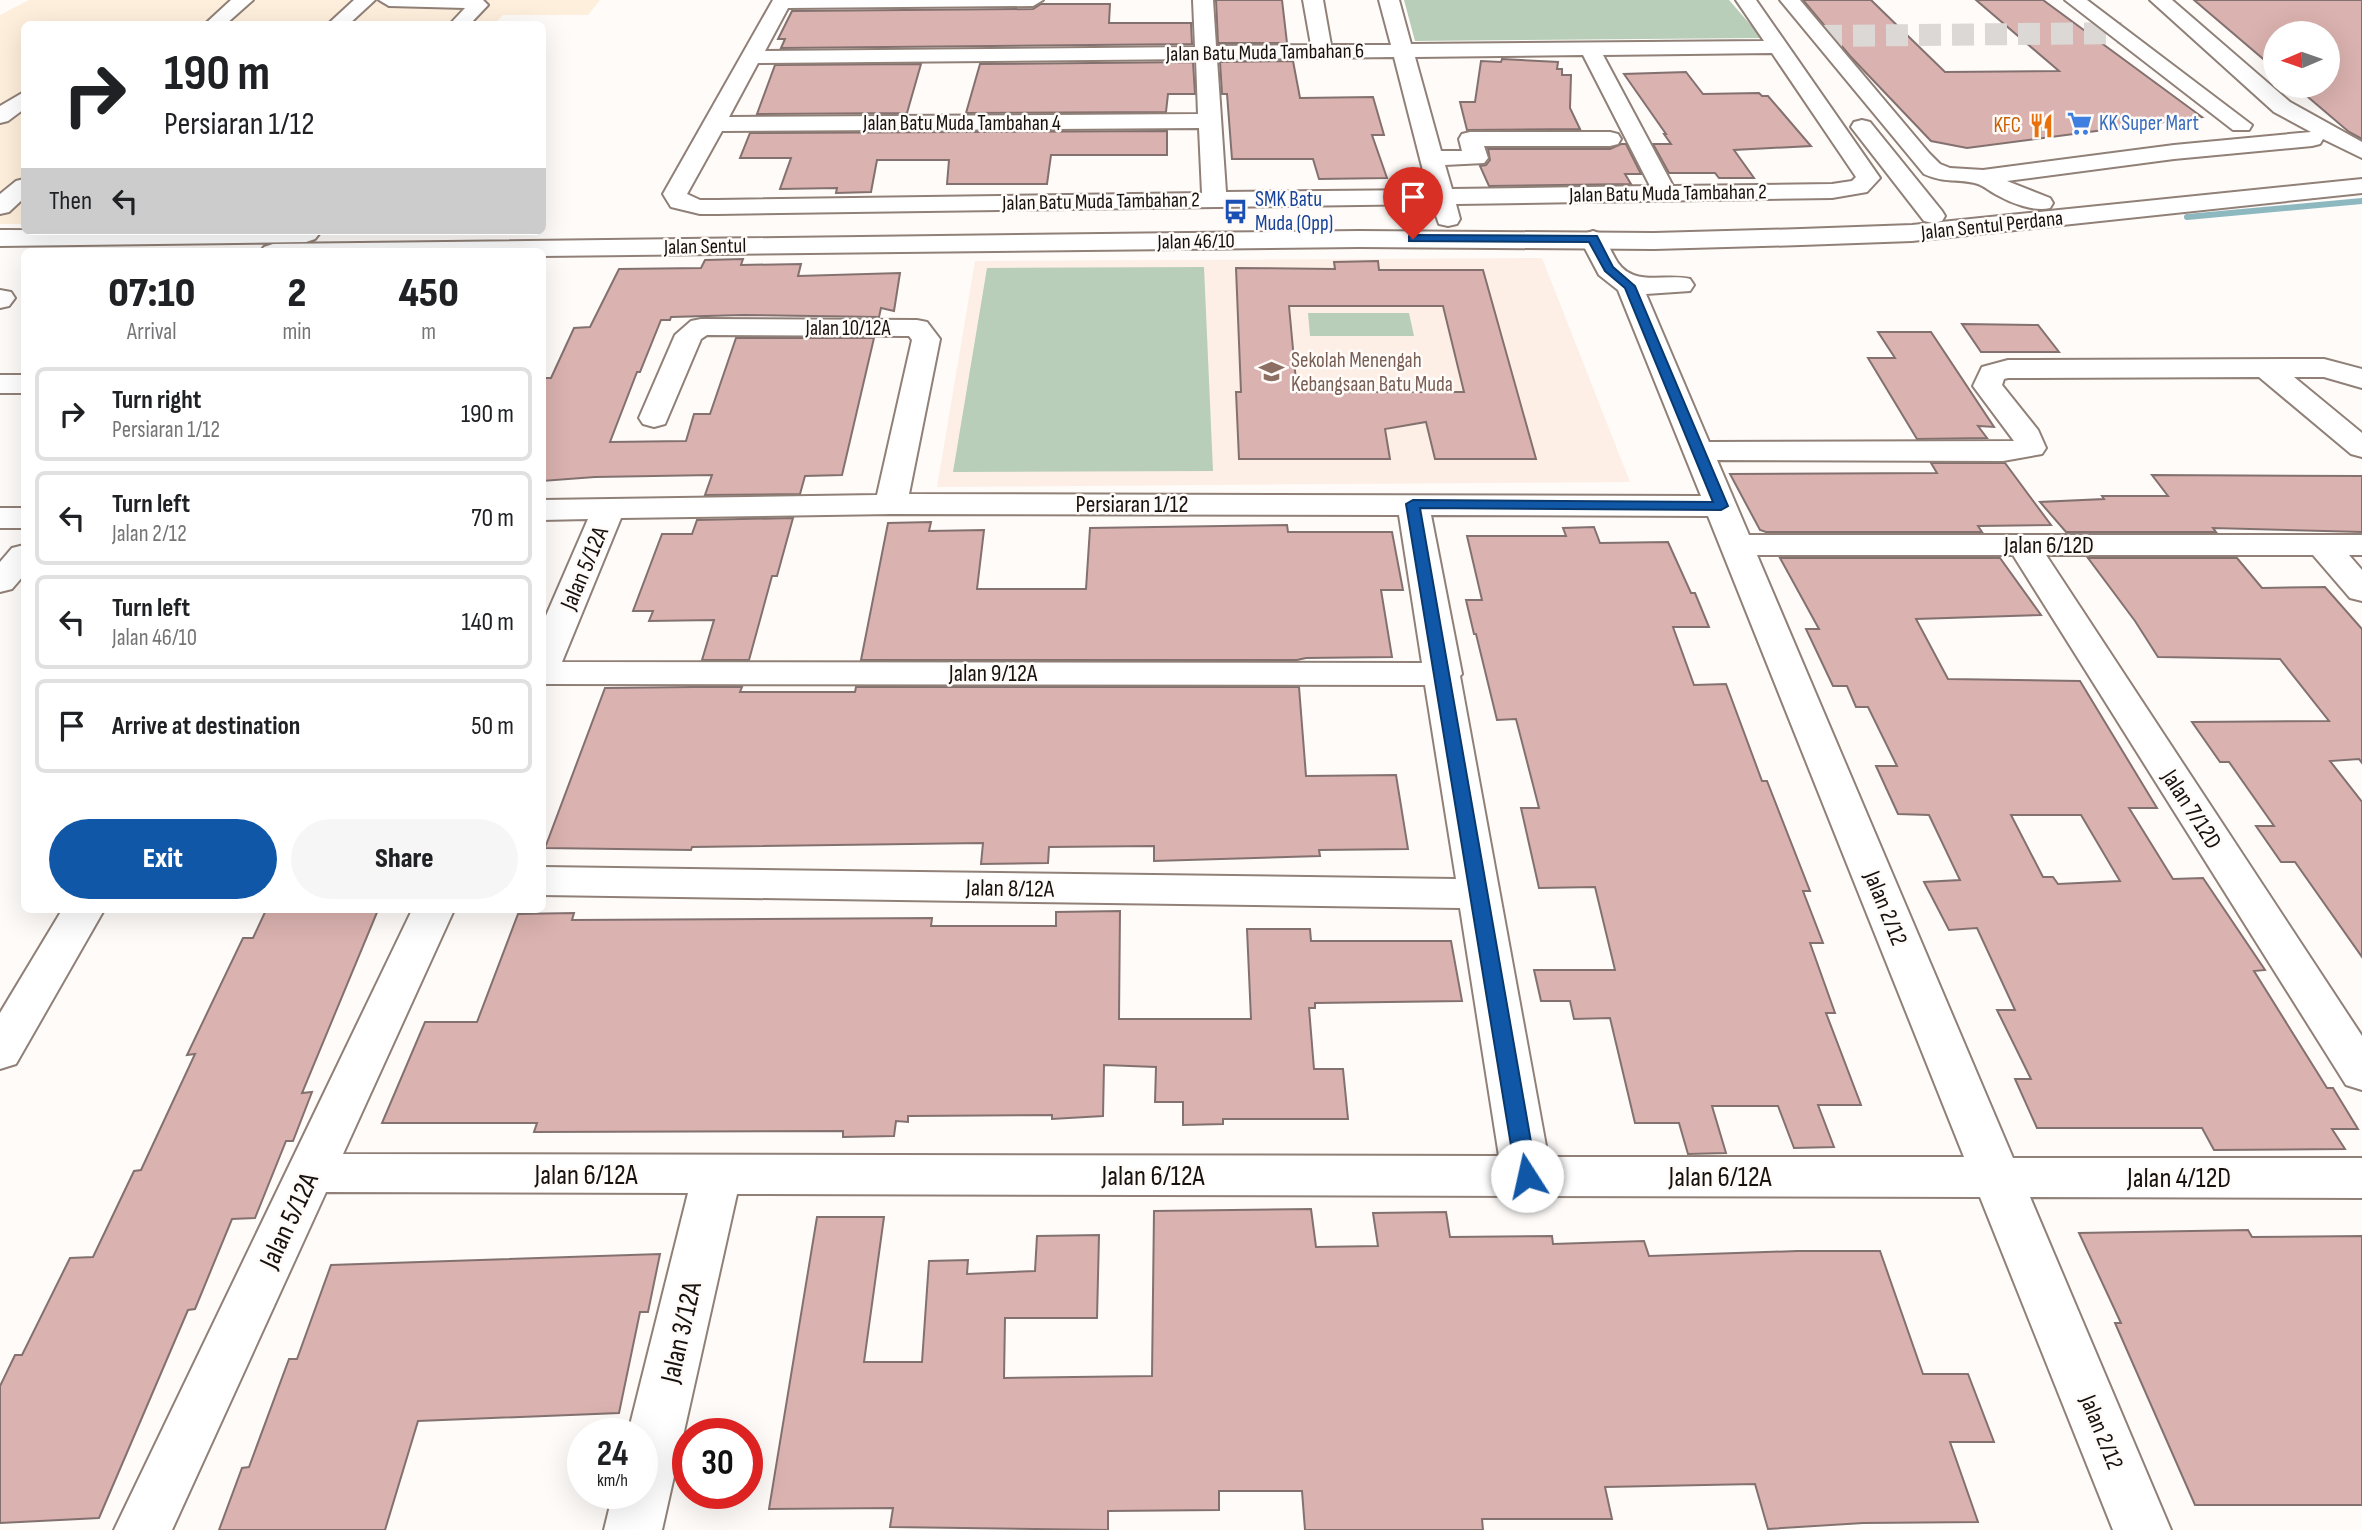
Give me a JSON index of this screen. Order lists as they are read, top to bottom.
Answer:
{
  "streets": {
    "street": [
      "Jalan Batu Muda Tambahan 6",
      "Jalan Batu Muda Tambahan 4",
      "Jalan Batu Muda Tambahan 2",
      "Jalan Sentul Perdana",
      "Jalan 46/10",
      "Jalan Sentul",
      "Jalan 10/12A",
      "Persiaran 1/12",
      "Jalan 6/12D",
      "Jalan 5/12A",
      "Jalan 9/12A",
      "Jalan 7/12D",
      "Jalan 8/12A",
      "Jalan 2/12",
      "Jalan 6/12A",
      "Jalan 4/12D",
      "Jalan 3/12A"
    ]
  },
  "crossings": [
    ["Jalan Batu Muda Tambahan 6", "Jalan Batu Muda Tambahan 2"],
    ["Jalan Batu Muda Tambahan 4", "Jalan Batu Muda Tambahan 2"],
    ["Jalan Sentul Perdana", "Jalan 46/10"],
    ["Jalan Sentul Perdana", "Jalan 2/12"],
    ["Jalan 46/10", "Jalan Sentul"],
    ["Jalan 46/10", "Jalan 2/12"],
    ["Jalan 10/12A", "Persiaran 1/12"],
    ["Persiaran 1/12", "Jalan 5/12A"],
    ["Persiaran 1/12", "Jalan 2/12"],
    ["Jalan 6/12D", "Jalan 7/12D"],
    ["Jalan 6/12D", "Jalan 2/12"],
    ["Jalan 5/12A", "Jalan 6/12A"],
    ["Jalan 2/12", "Jalan 6/12A"],
    ["Jalan 2/12", "Jalan 4/12D"],
    ["Jalan 6/12A", "Jalan 4/12D"],
    ["Jalan 6/12A", "Jalan 3/12A"]
  ],
  "places": {
    "supermarket": ["KK Super Mart"],
    "restaurant": ["KFC"],
    "bus stop": ["SMK Batu Muda (Opp)"],
    "school or university": ["Sekolah Menengah Kebangsaan Batu Muda"]
  },
  "north": "left",
  "page": {
    "turn": ["190 m", "Persiaran 1/12"],
    "then": "Then",
    "eta": [
      "07:10",
      "Arrival",
      "2",
      "min",
      "450",
      "m"
    ],
    "list": [
      {
        "name": "Turn right",
        "note": "Persiaran 1/12",
        "value": "190 m"
      },
      {
        "name": "Turn left",
        "note": "Jalan 2/12",
        "value": "70 m"
      },
      {
        "name": "Turn left",
        "note": "Jalan 46/10",
        "value": "140 m"
      },
      {
        "name": "Arrive at destination",
        "value": "50 m"
      }
    ],
    "buttons": ["Exit", "Share"],
    "speed": "24 km/h",
    "limit": "30"
  }
}
